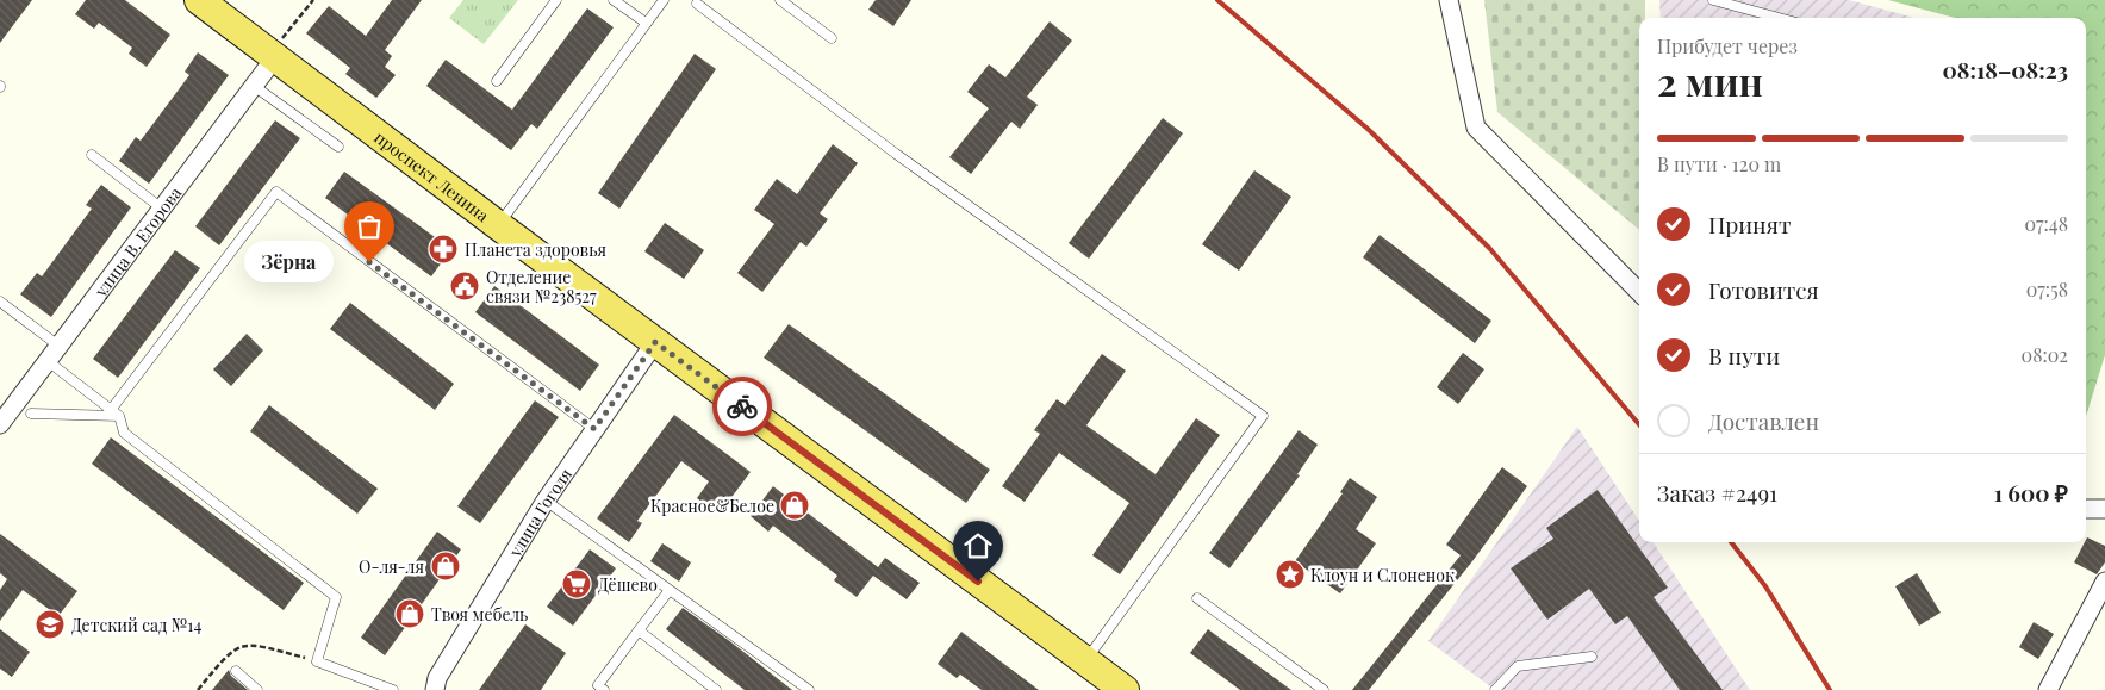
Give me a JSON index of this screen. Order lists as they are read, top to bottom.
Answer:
{
  "streets": {
    "main road": ["проспект Ленина"],
    "street": ["улица В. Егорова", "улица Гоголя"]
  },
  "crossings": [
    ["проспект Ленина", "улица В. Егорова"],
    ["проспект Ленина", "улица Гоголя"]
  ],
  "places": {
    "pharmacy": ["Планета здоровья"],
    "other": ["Зёрна"],
    "public building": ["Отделение связи №238527"],
    "shop": ["Красное&Белое", "О-ля-ля", "Твоя мебель"],
    "place": ["Клоун и Слоненок"],
    "supermarket": ["Дёшево"],
    "school or university": ["Детский сад №14"]
  },
  "page": {
    "heading": ["2 мин", "Прибудет через", "08:18–08:23"],
    "panel": ["Заказ #2491", "1 600 ₽"],
    "bar": "В пути · 120 m",
    "list": [
      ["Принят", "07:48"],
      ["Готовится", "07:58"],
      ["В пути", "08:02"],
      "Доставлен"
    ],
    "bubble": "Зёрна"
  }
}
